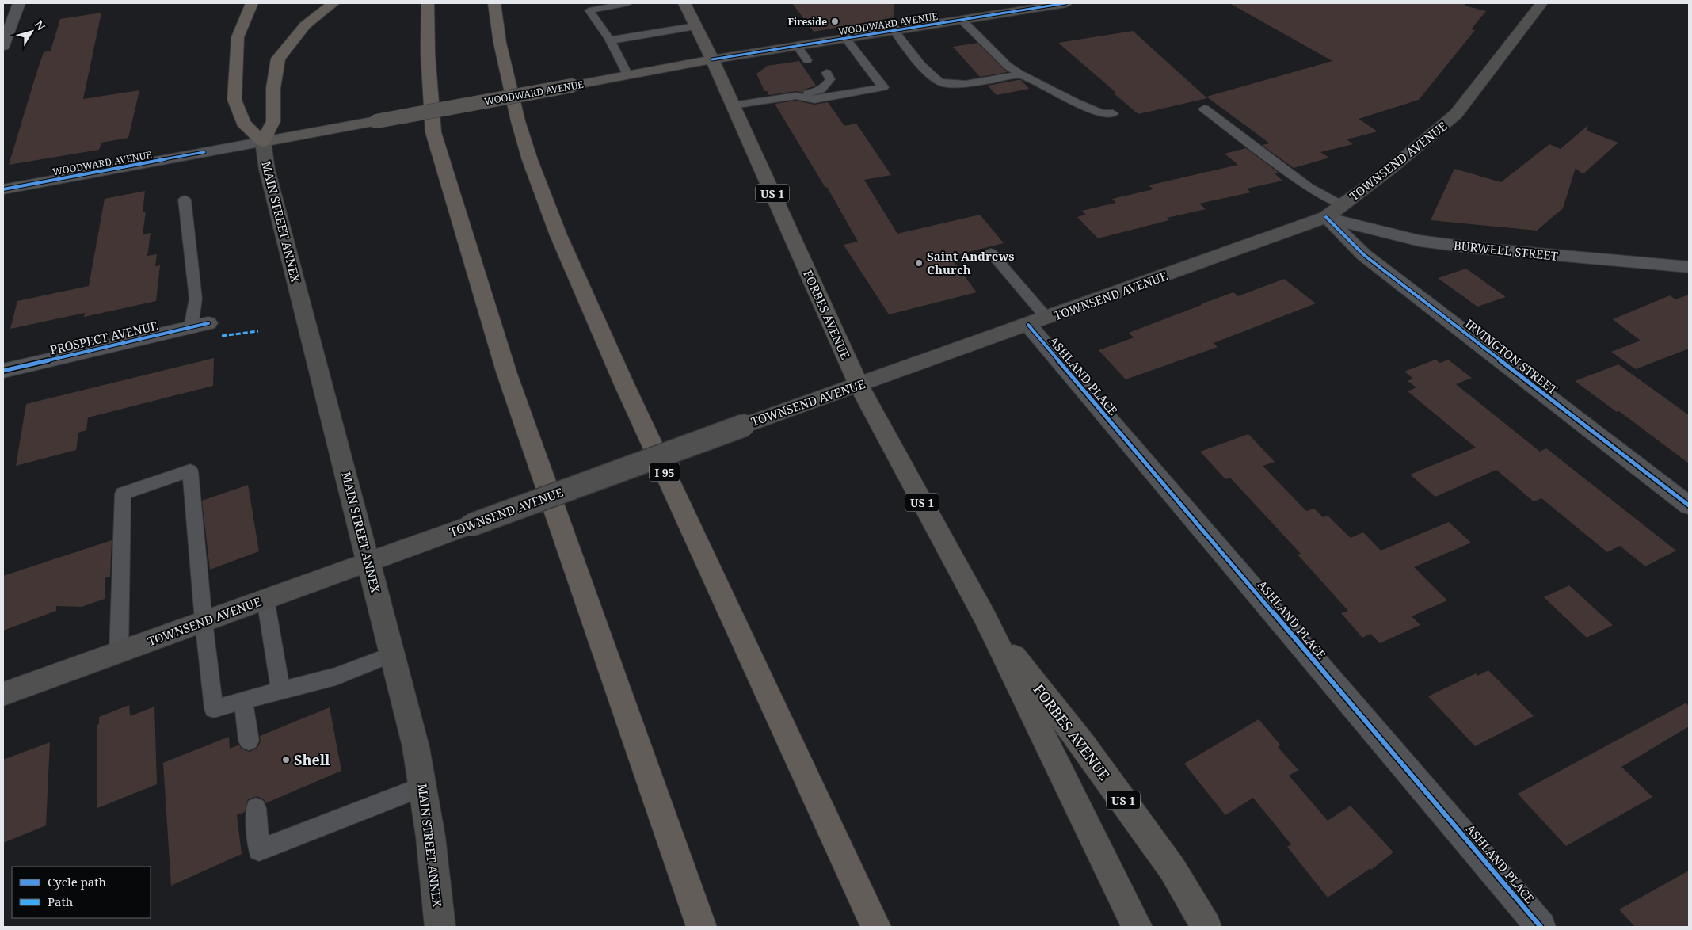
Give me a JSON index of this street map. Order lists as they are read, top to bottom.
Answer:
{
  "streets": {
    "highway": ["I 95"],
    "main road": [
      "WOODWARD AVENUE",
      "TOWNSEND AVENUE",
      "US 1",
      "MAIN STREET ANNEX",
      "FORBES AVENUE"
    ],
    "street": [
      "BURWELL STREET",
      "PROSPECT AVENUE",
      "IRVINGTON STREET",
      "ASHLAND PLACE"
    ]
  },
  "crossings": [
    ["WOODWARD AVENUE", "MAIN STREET ANNEX"],
    ["WOODWARD AVENUE", "FORBES AVENUE"],
    ["TOWNSEND AVENUE", "MAIN STREET ANNEX"],
    ["TOWNSEND AVENUE", "BURWELL STREET"],
    ["TOWNSEND AVENUE", "FORBES AVENUE"],
    ["TOWNSEND AVENUE", "IRVINGTON STREET"],
    ["TOWNSEND AVENUE", "ASHLAND PLACE"],
    ["US 1", "FORBES AVENUE"],
    ["BURWELL STREET", "IRVINGTON STREET"]
  ],
  "places": ["Fireside", "Saint Andrews Church", "Shell"],
  "legend": ["Cycle path", "Path"],
  "north": "top right"
}
